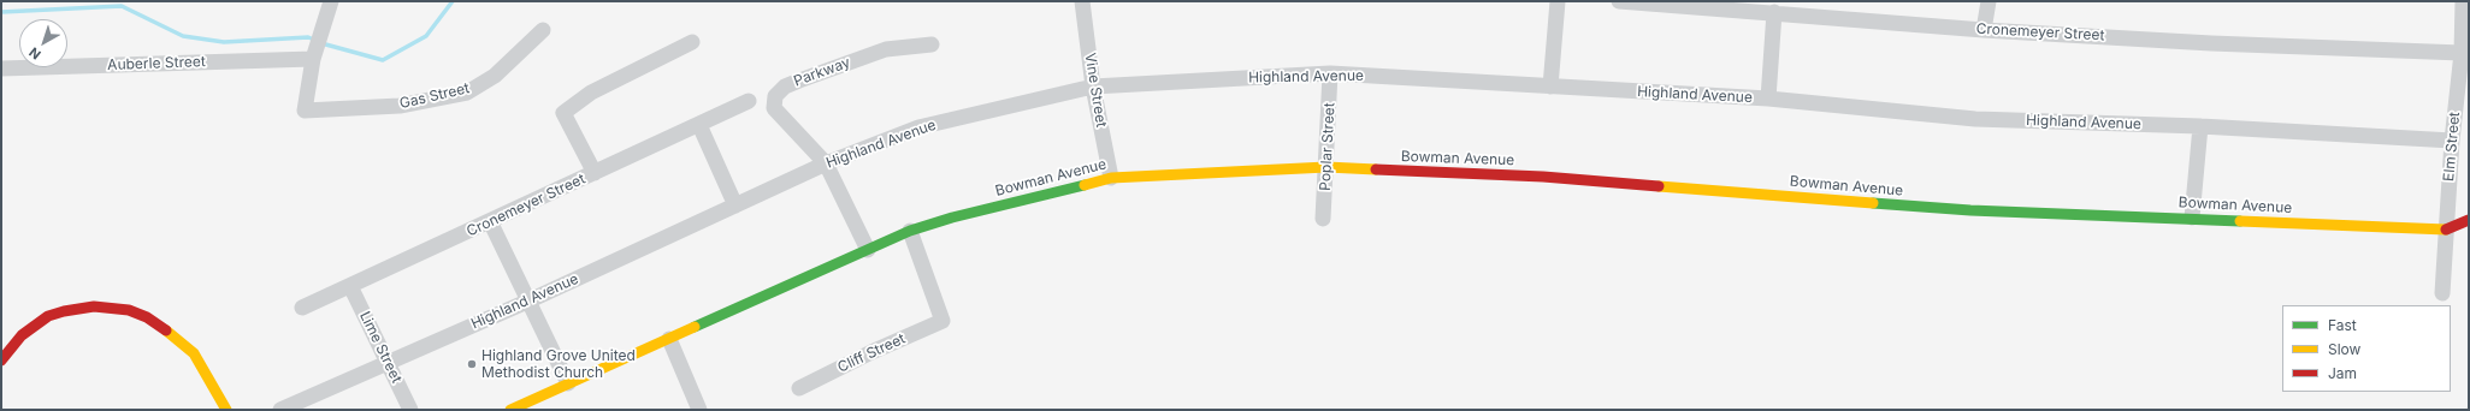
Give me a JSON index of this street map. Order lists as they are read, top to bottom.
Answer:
{
  "streets": {
    "main road": ["Bowman Avenue"],
    "street": [
      "Cronemeyer Street",
      "Auberle Street",
      "Parkway",
      "Highland Avenue",
      "Vine Street",
      "Gas Street",
      "Poplar Street",
      "Elm Street",
      "Lime Street",
      "Cliff Street"
    ]
  },
  "crossings": [
    ["Cronemeyer Street", "Elm Street"],
    ["Cronemeyer Street", "Lime Street"],
    ["Auberle Street", "Gas Street"],
    ["Parkway", "Highland Avenue"],
    ["Parkway", "Bowman Avenue"],
    ["Highland Avenue", "Vine Street"],
    ["Highland Avenue", "Poplar Street"],
    ["Highland Avenue", "Elm Street"],
    ["Highland Avenue", "Lime Street"],
    ["Vine Street", "Bowman Avenue"],
    ["Poplar Street", "Bowman Avenue"],
    ["Elm Street", "Bowman Avenue"],
    ["Bowman Avenue", "Cliff Street"]
  ],
  "places": ["Highland Grove United Methodist Church"],
  "legend": ["Fast", "Slow", "Jam"],
  "north": "bottom left"
}
